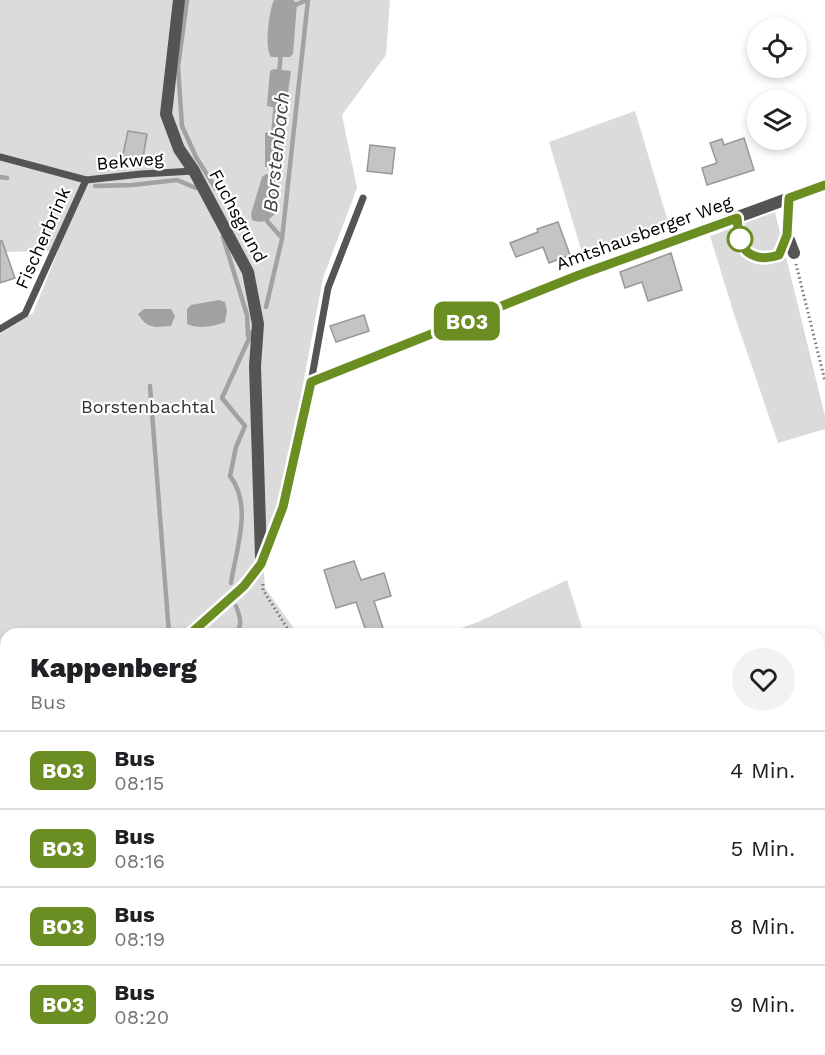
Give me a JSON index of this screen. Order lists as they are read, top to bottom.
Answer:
{
  "streets": {
    "street": ["Fuchsgrund", "Amtshausberger Weg"],
    "lane": ["Bekweg", "Fischerbrink"]
  },
  "crossings": [
    ["Bekweg", "Fuchsgrund"],
    ["Bekweg", "Fischerbrink"]
  ],
  "water": ["Borstenbach"],
  "parks": ["Borstenbachtal"],
  "lines": ["bus line BO3"],
  "page": {
    "on_map": "BO3",
    "heading": ["Kappenberg", "Bus"],
    "list": [
      {
        "mark": "BO3",
        "name": "Bus",
        "note": "08:15",
        "value": "4 Min."
      },
      {
        "mark": "BO3",
        "name": "Bus",
        "note": "08:16",
        "value": "5 Min."
      },
      {
        "mark": "BO3",
        "name": "Bus",
        "note": "08:19",
        "value": "8 Min."
      },
      {
        "mark": "BO3",
        "name": "Bus",
        "note": "08:20",
        "value": "9 Min."
      }
    ]
  }
}
